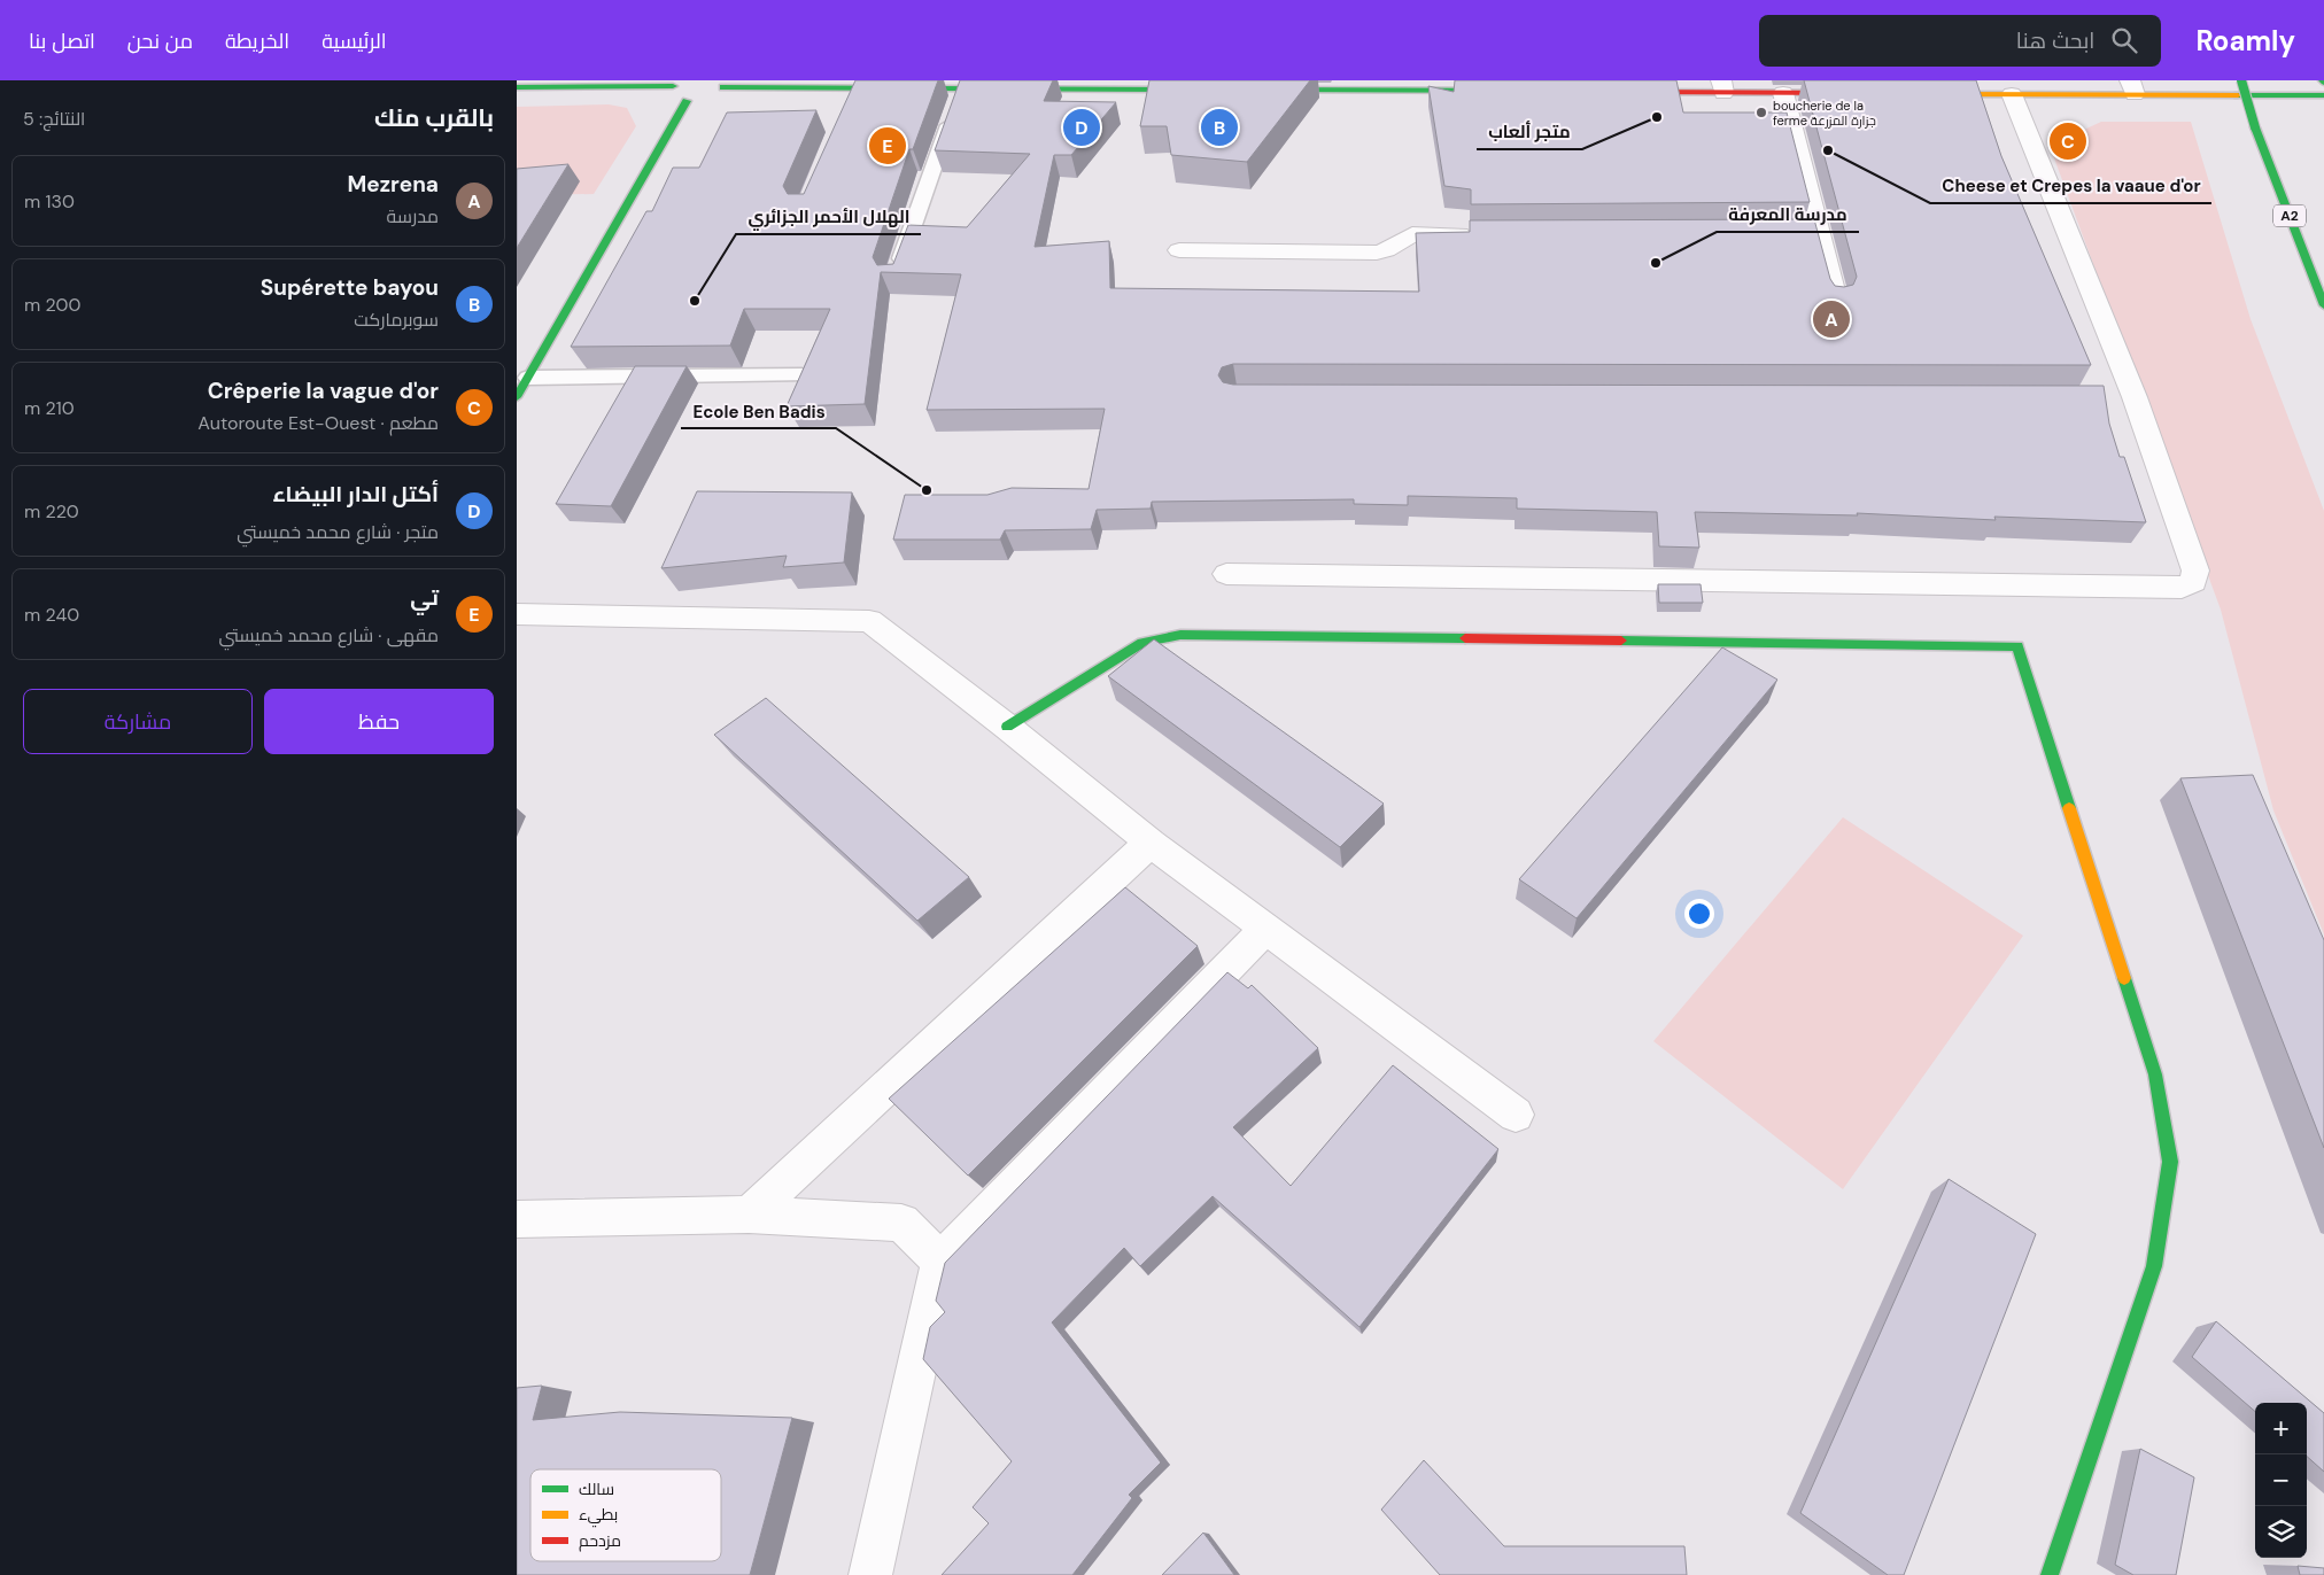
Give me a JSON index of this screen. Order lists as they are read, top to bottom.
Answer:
{
  "streets": {
    "main road": ["A2"]
  },
  "places": [
    "boucherie de la ferme جزارة المزرعة",
    "متجر ألعاب",
    "Cheese et Crepes la vaaue d'or",
    "مدرسة المعرفة",
    "الهلال الأحمر الجزائري",
    "Ecole Ben Badis"
  ],
  "legend": ["سالك", "بطيء", "مزدحم"],
  "page": {
    "header": "Roamly",
    "search": "ابحث هنا",
    "nav": [
      "الرئيسية",
      "الخريطة",
      "من نحن",
      "اتصل بنا"
    ],
    "heading": ["بالقرب منك", "النتائج: 5"],
    "pins": [
      "B",
      "D",
      "C",
      "E",
      "A"
    ],
    "list": [
      {
        "mark": "A",
        "name": "Mezrena",
        "note": "مدرسة",
        "value": "130 m"
      },
      {
        "mark": "B",
        "name": "Supérette bayou",
        "note": "سوبرماركت",
        "value": "200 m"
      },
      {
        "mark": "C",
        "name": "Crêperie la vague d'or",
        "note": "مطعم · Autoroute Est-Ouest",
        "value": "210 m"
      },
      {
        "mark": "D",
        "name": "أكتل الدار البيضاء",
        "note": "متجر · شارع محمد خميستي",
        "value": "220 m"
      },
      {
        "mark": "E",
        "name": "تي",
        "note": "مقهى · شارع محمد خميستي",
        "value": "240 m"
      }
    ],
    "buttons": ["حفظ", "مشاركة"],
    "map_buttons": ["+", "−"]
  }
}
